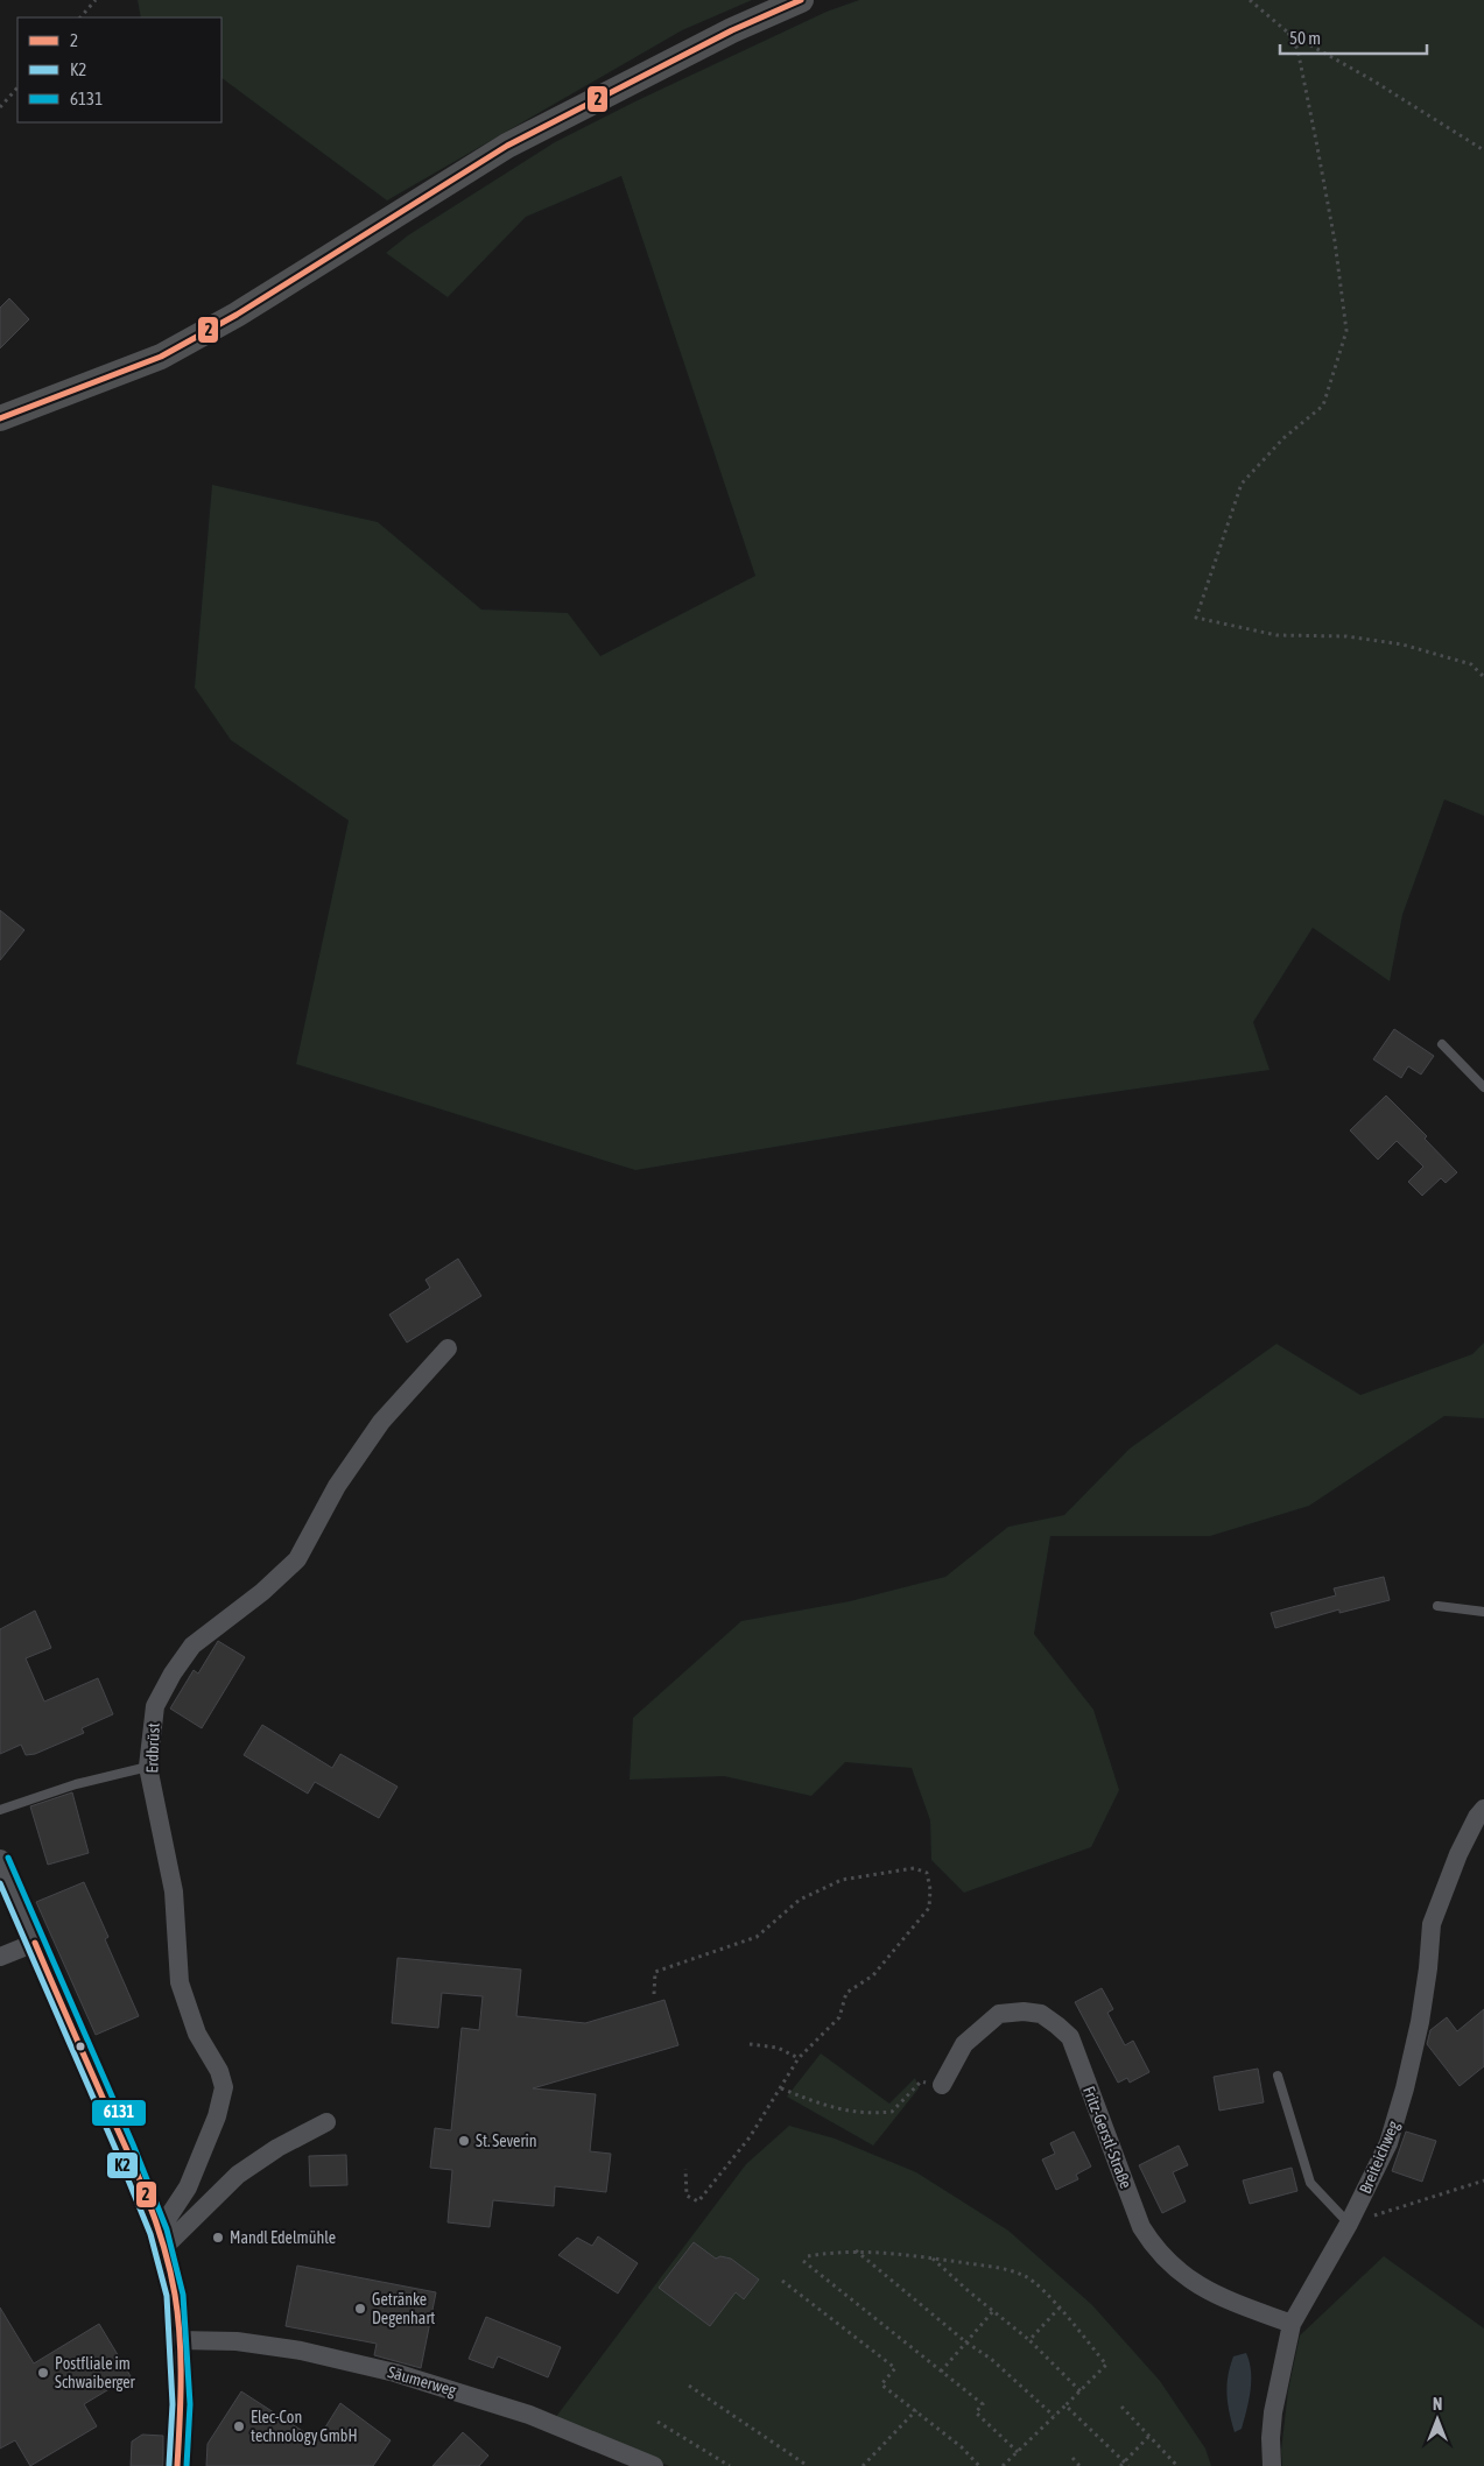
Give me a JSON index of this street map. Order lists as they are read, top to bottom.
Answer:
{
  "streets": {
    "street": [
      "Erdbrüst",
      "Fritz-Gerstl-Straße",
      "Breiteichweg",
      "Säumerweg"
    ]
  },
  "crossings": [
    ["Fritz-Gerstl-Straße", "Breiteichweg"]
  ],
  "places": [
    "St. Severin",
    "Mandl Edelmühle",
    "Getränke Degenhart",
    "Postfliale im Schwaiberger",
    "Elec-Con technology GmbH"
  ],
  "lines": ["transit line 2", "transit line 6131", "transit line K2"],
  "legend": ["2", "K2", "6131"],
  "scale_bar": "50 m",
  "north": "top"
}
